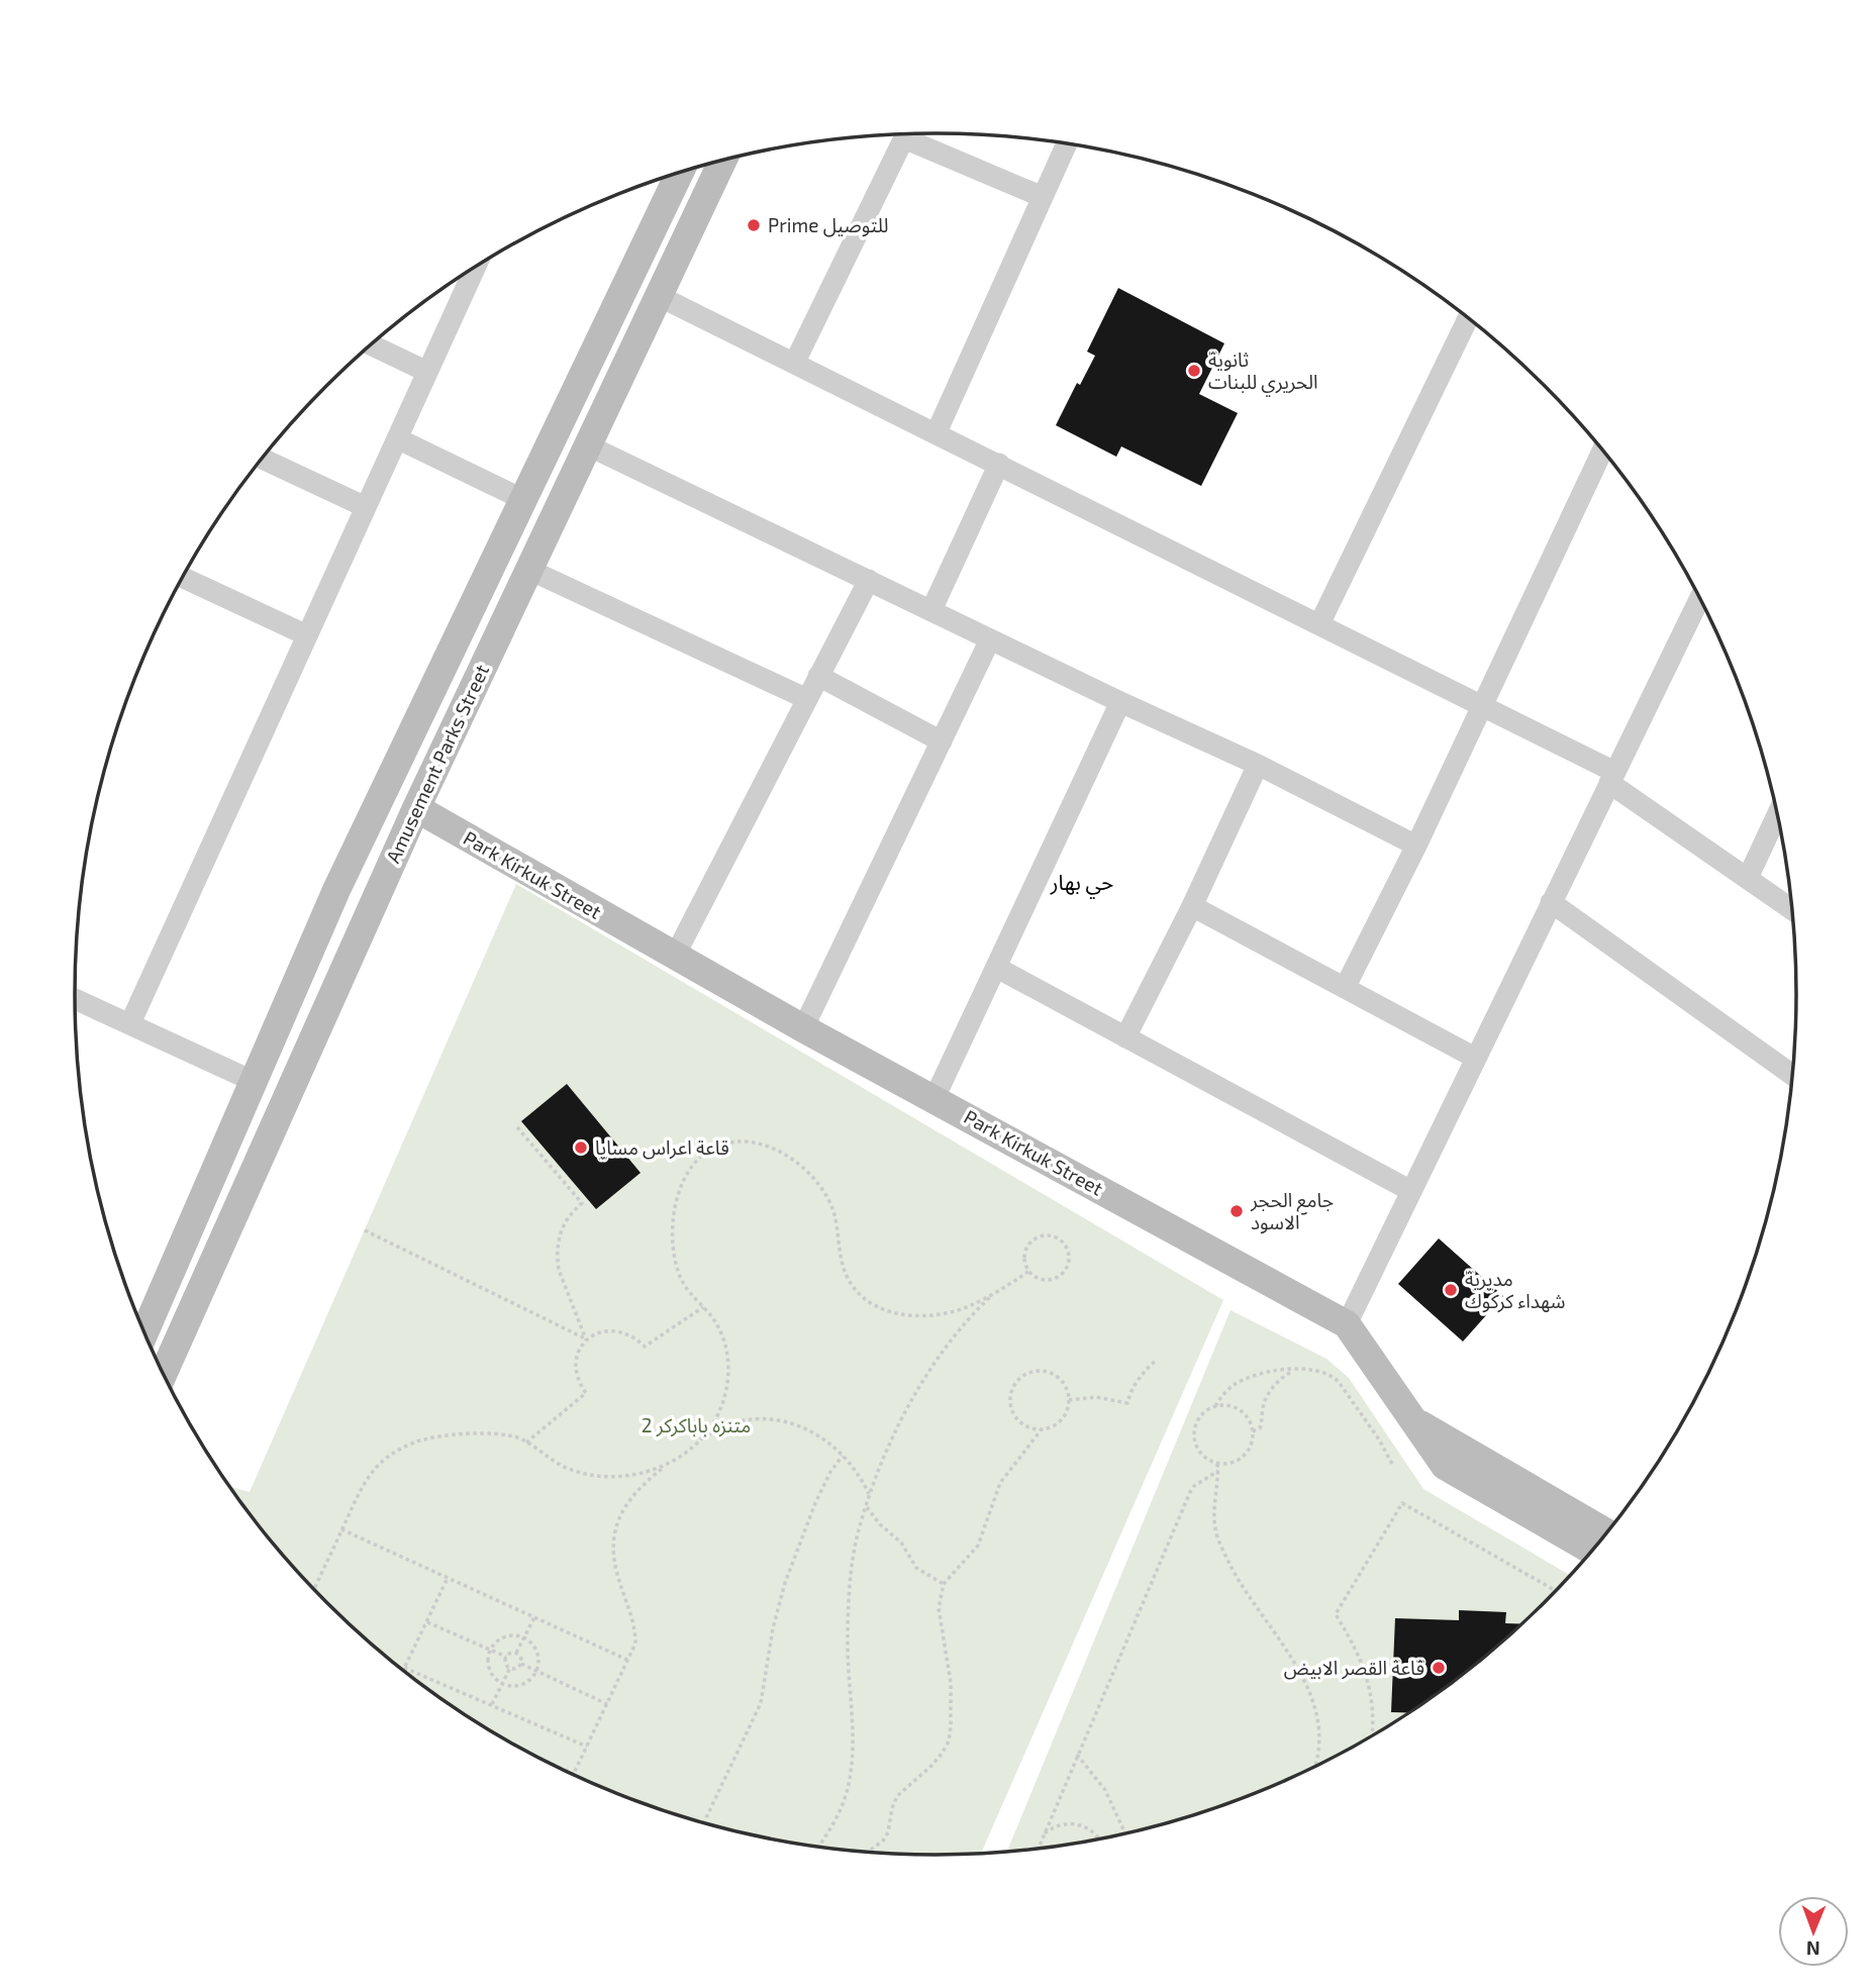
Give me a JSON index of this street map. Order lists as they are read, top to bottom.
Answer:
{
  "streets": {
    "main road": ["Amusement Parks Street", "Park Kirkuk Street"]
  },
  "crossings": [
    ["Amusement Parks Street", "Park Kirkuk Street"]
  ],
  "districts": ["حي بهار"],
  "parks": ["متنزه باباكركر 2"],
  "places": [
    "Prime للتوصيل",
    "ثانوية الحريري للبنات",
    "قاعة اعراس مسايا",
    "جامع الحجر الاسود",
    "مديرية شهداء كركوك",
    "قاعة القصر الابيض"
  ],
  "north": "bottom"
}
